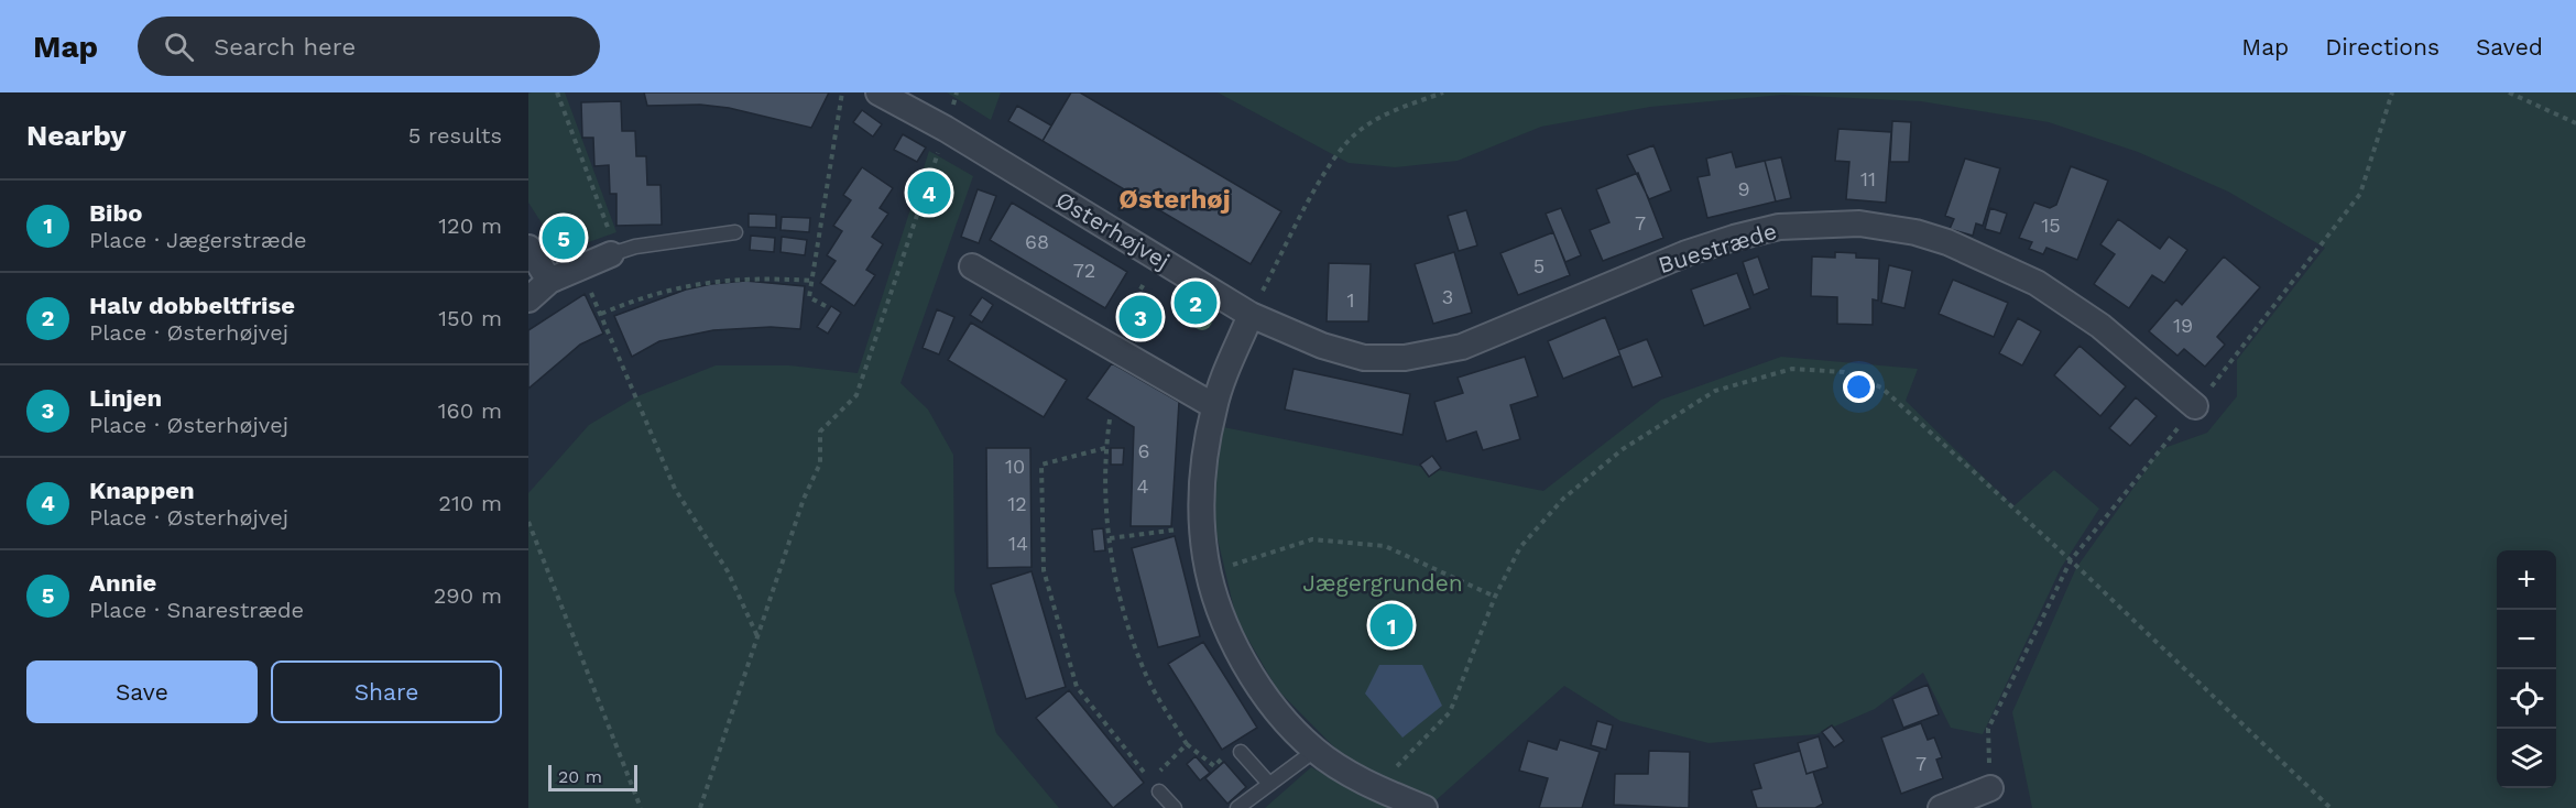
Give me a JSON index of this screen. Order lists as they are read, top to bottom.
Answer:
{
  "streets": {
    "street": ["Østerhøjvej", "Buestræde"]
  },
  "crossings": [
    ["Østerhøjvej", "Buestræde"]
  ],
  "districts": ["Østerhøj"],
  "parks": ["Jægergrunden"],
  "house_numbers": [
    "11",
    "9",
    "7",
    "15",
    "68",
    "5",
    "72",
    "3",
    "1",
    "19",
    "6",
    "10",
    "4",
    "12",
    "14",
    "7"
  ],
  "scale_bar": "20 m",
  "page": {
    "header": "Map",
    "search": "Search here",
    "nav": ["Map", "Directions", "Saved"],
    "heading": ["Nearby", "5 results"],
    "pins": [
      "4",
      "5",
      "2",
      "3",
      "1"
    ],
    "list": [
      {
        "mark": "1",
        "name": "Bibo",
        "note": "Place · Jægerstræde",
        "value": "120 m"
      },
      {
        "mark": "2",
        "name": "Halv dobbeltfrise",
        "note": "Place · Østerhøjvej",
        "value": "150 m"
      },
      {
        "mark": "3",
        "name": "Linjen",
        "note": "Place · Østerhøjvej",
        "value": "160 m"
      },
      {
        "mark": "4",
        "name": "Knappen",
        "note": "Place · Østerhøjvej",
        "value": "210 m"
      },
      {
        "mark": "5",
        "name": "Annie",
        "note": "Place · Snarestræde",
        "value": "290 m"
      }
    ],
    "map_buttons": ["+", "−"],
    "buttons": ["Save", "Share"],
    "scale": "20 m"
  }
}
